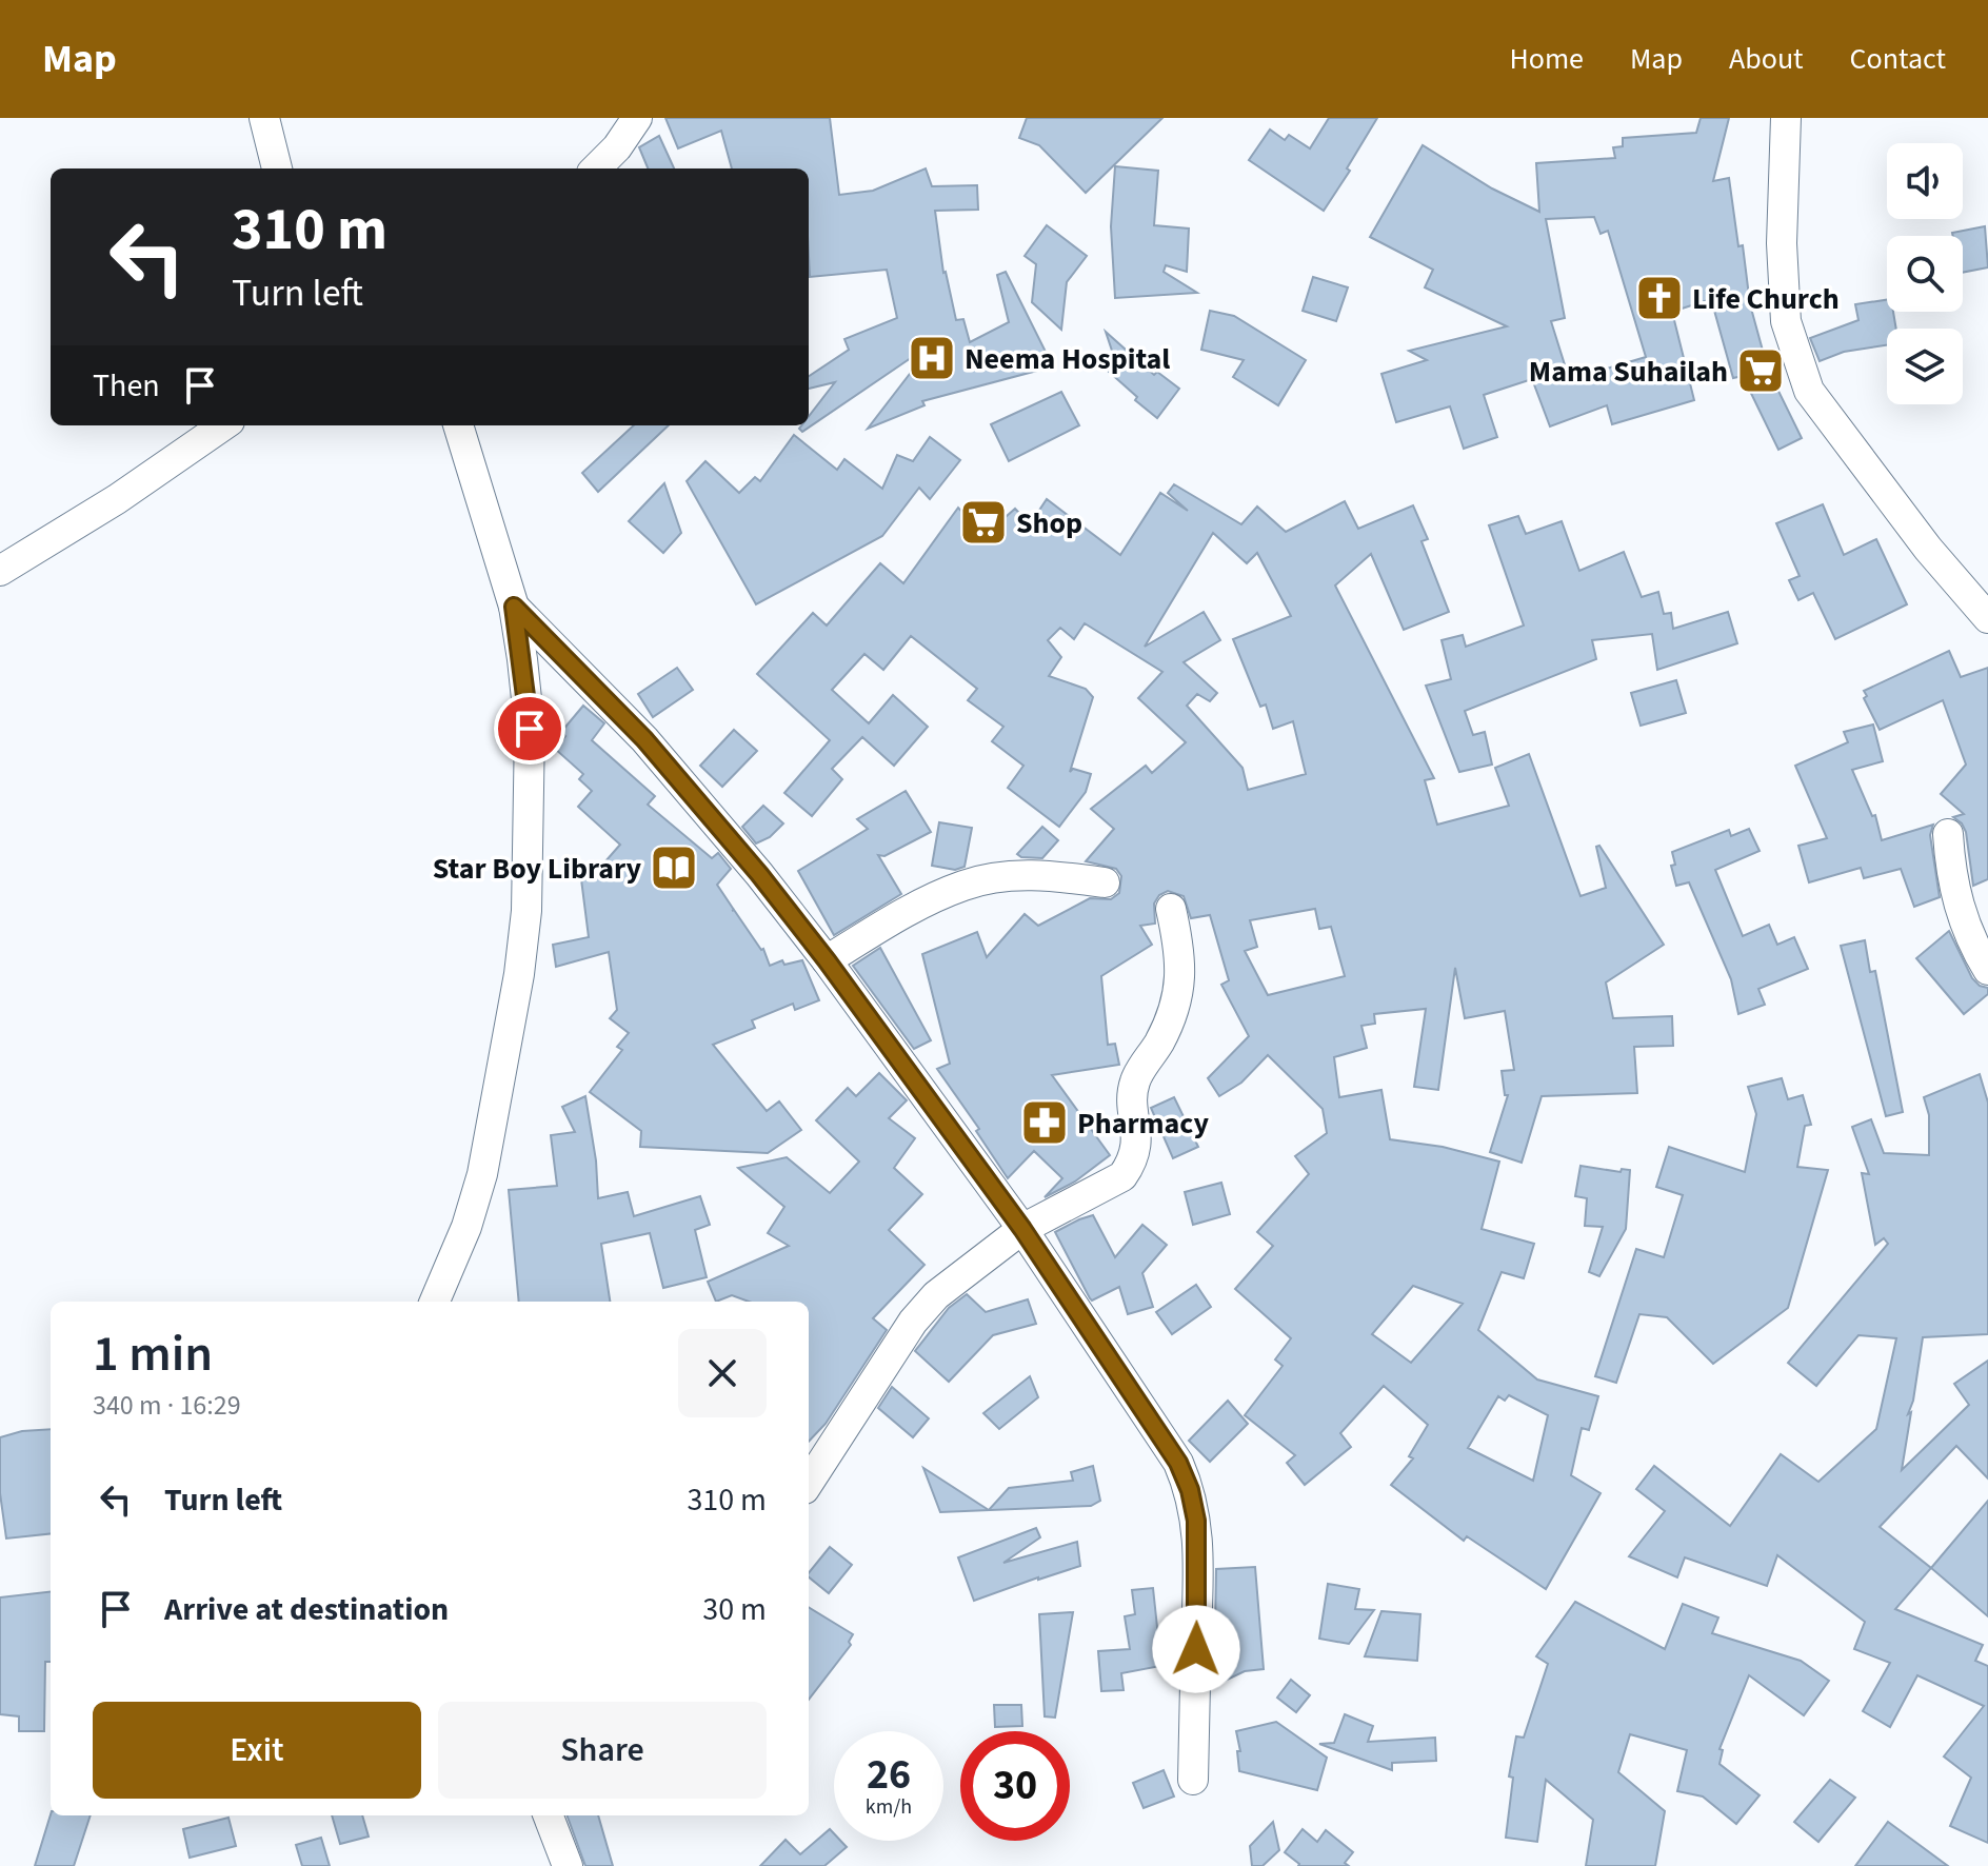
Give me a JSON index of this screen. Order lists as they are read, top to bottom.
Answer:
{
  "places": {
    "church": ["Life Church"],
    "hospital": ["Neema Hospital"],
    "supermarket": ["Mama Suhailah", "Shop"],
    "library": ["Star Boy Library"],
    "pharmacy": ["Pharmacy"]
  },
  "page": {
    "header": "Map",
    "nav": [
      "Home",
      "Map",
      "About",
      "Contact"
    ],
    "turn": ["310 m", "Turn left"],
    "then": "Then",
    "heading": ["1 min", "340 m · 16:29"],
    "list": [
      {
        "name": "Turn left",
        "value": "310 m"
      },
      {
        "name": "Arrive at destination",
        "value": "30 m"
      }
    ],
    "buttons": ["Exit", "Share"],
    "speed": "26 km/h",
    "limit": "30"
  }
}
